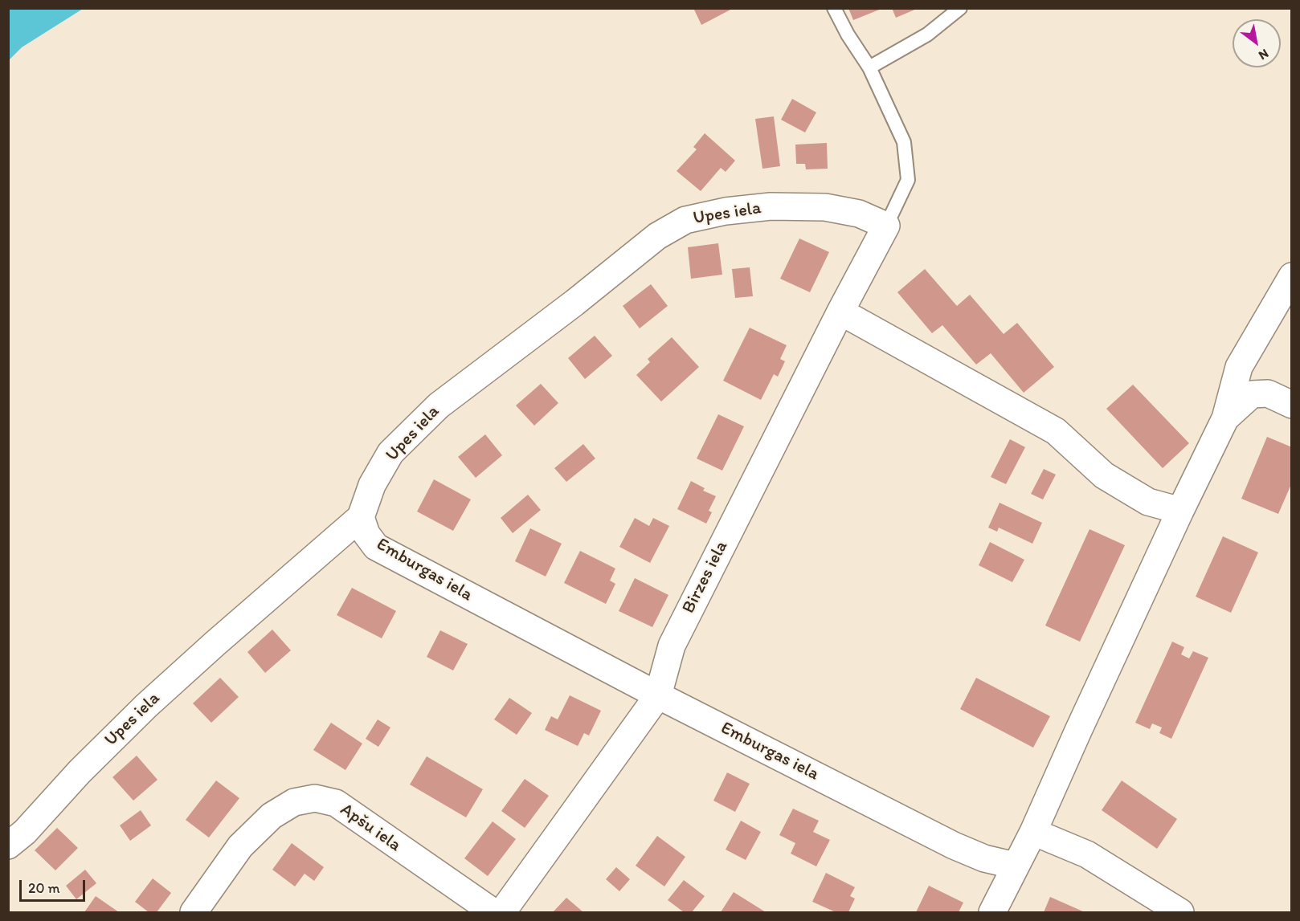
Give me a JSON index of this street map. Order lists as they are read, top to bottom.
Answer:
{
  "streets": {
    "street": [
      "Upes iela",
      "Emburgas iela",
      "Birzes iela",
      "Apšu iela"
    ]
  },
  "crossings": [
    ["Upes iela", "Emburgas iela"],
    ["Upes iela", "Birzes iela"],
    ["Emburgas iela", "Birzes iela"]
  ],
  "scale_bar": "20 m",
  "north": "bottom right"
}
